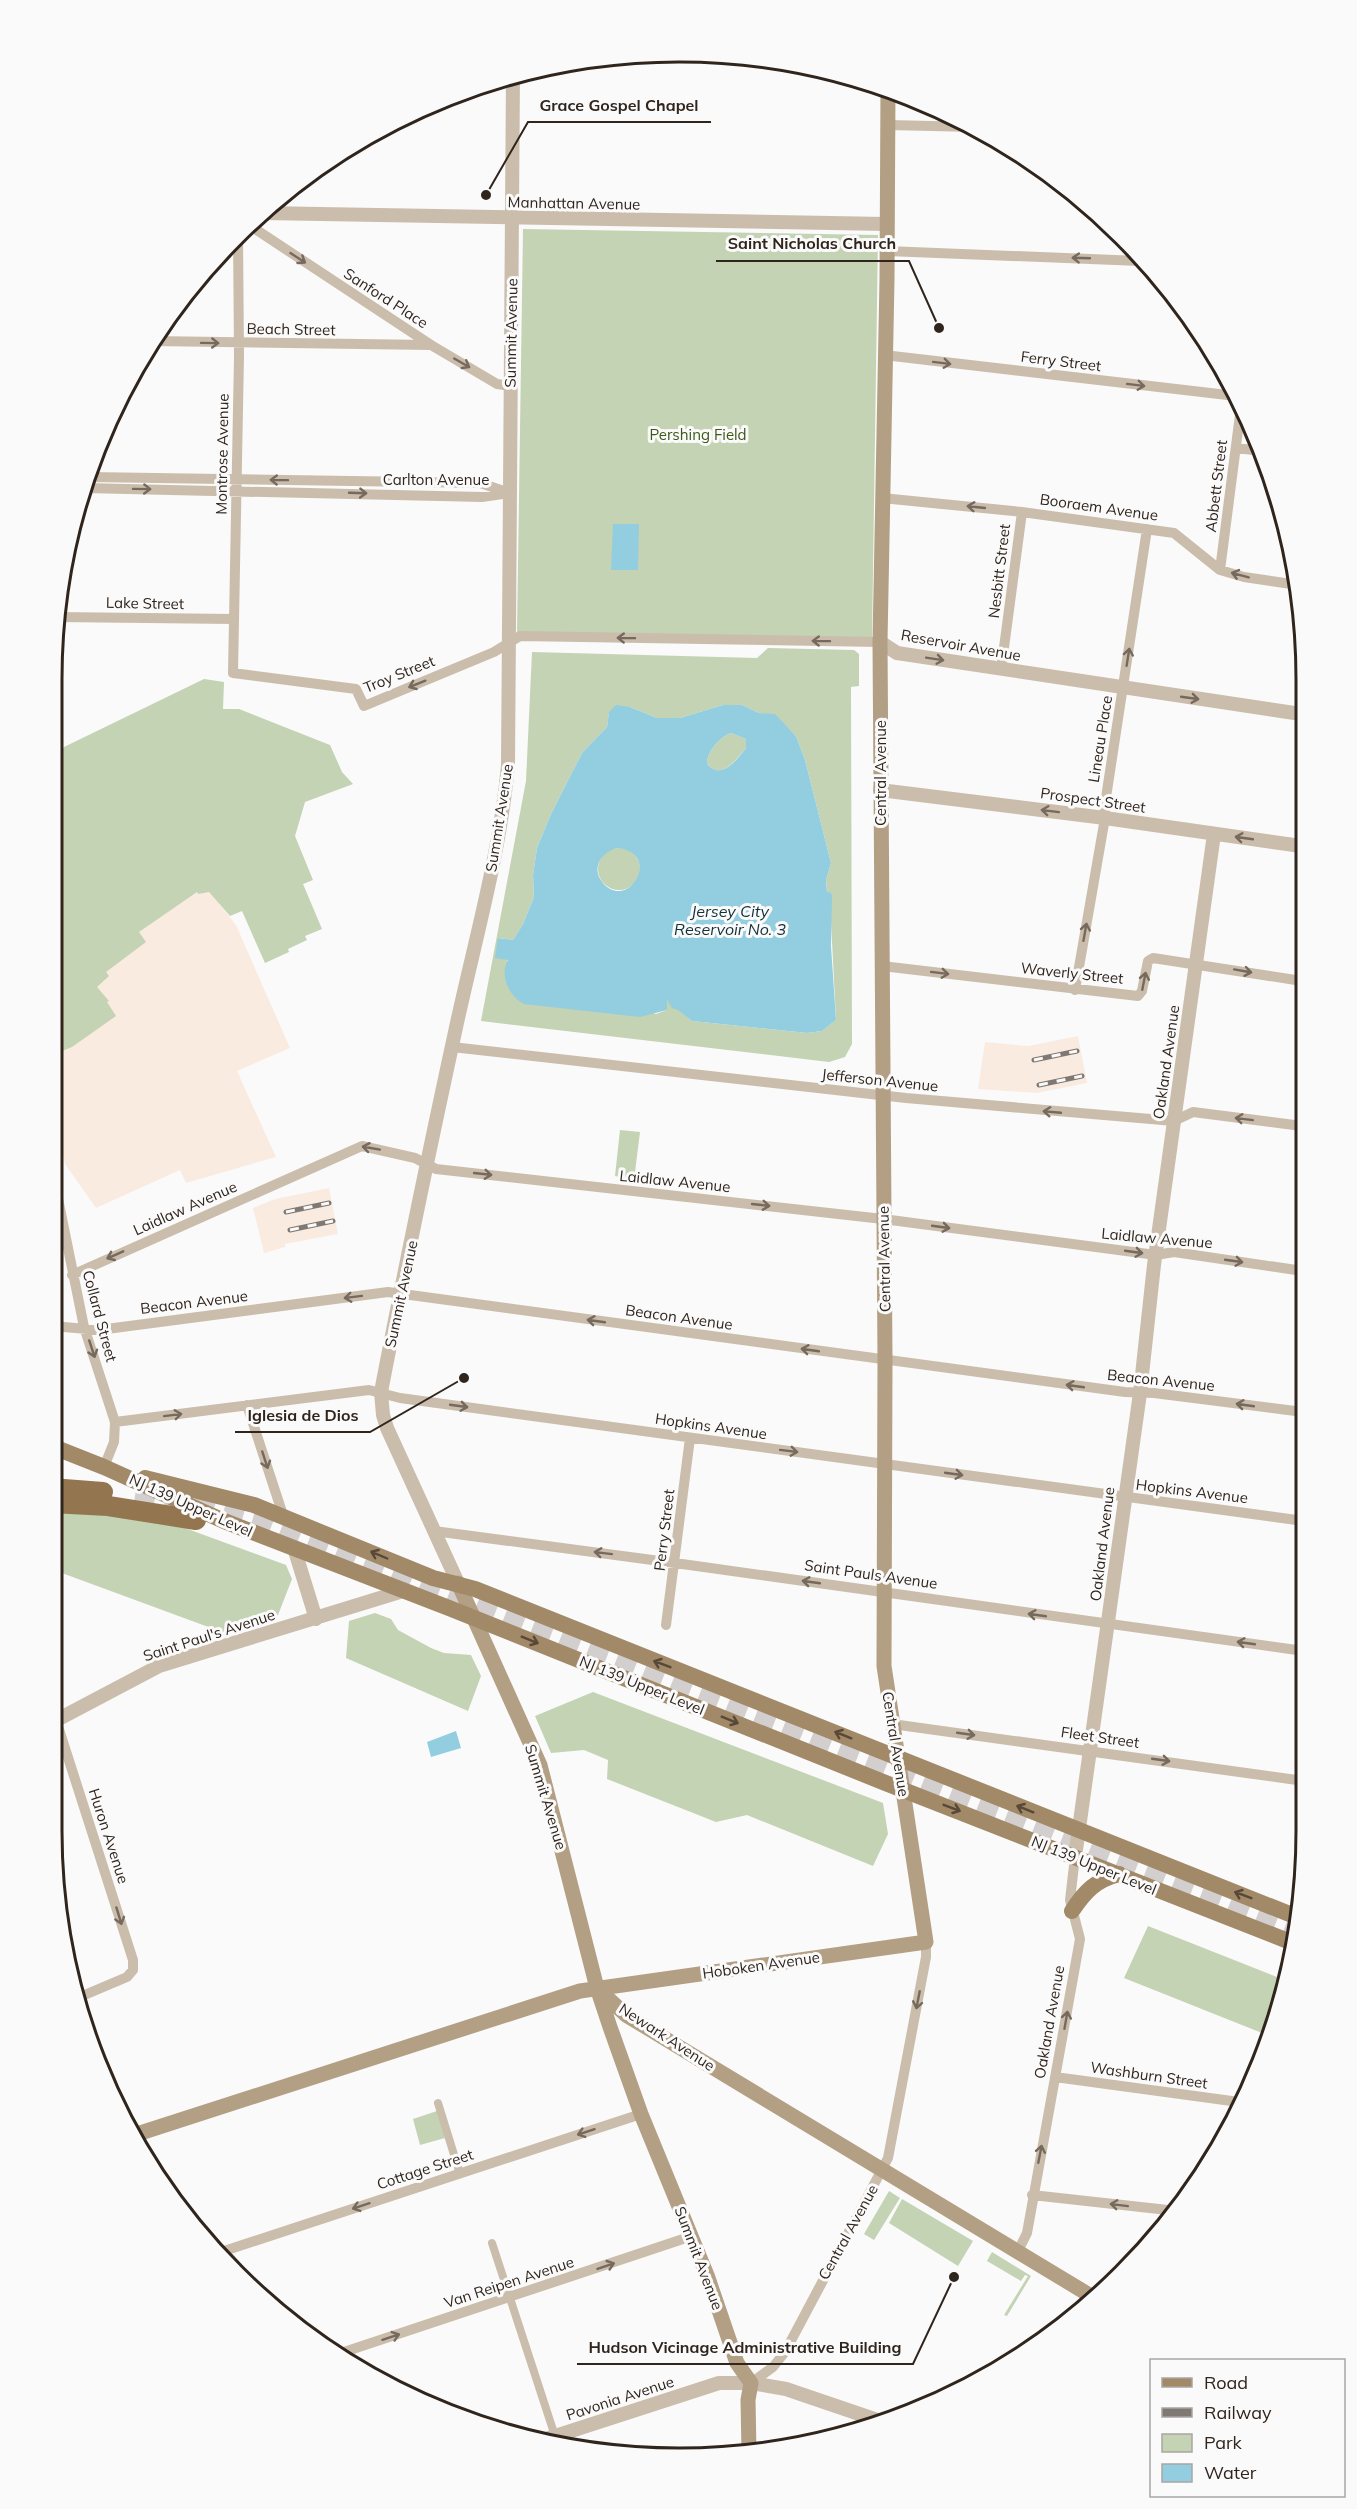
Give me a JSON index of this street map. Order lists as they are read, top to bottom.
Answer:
{
  "streets": {
    "main road": [
      "Summit Avenue",
      "Central Avenue",
      "NJ 139 Upper Level",
      "Hoboken Avenue",
      "Newark Avenue"
    ],
    "street": [
      "Manhattan Avenue",
      "Sanford Place",
      "Beach Street",
      "Ferry Street",
      "Montrose Avenue",
      "Carlton Avenue",
      "Abbett Street",
      "Booraem Avenue",
      "Nesbitt Street",
      "Lake Street",
      "Reservoir Avenue",
      "Troy Street",
      "Lineau Place",
      "Prospect Street",
      "Waverly Street",
      "Oakland Avenue",
      "Jefferson Avenue",
      "Laidlaw Avenue",
      "Beacon Avenue",
      "Collard Street",
      "Hopkins Avenue",
      "Perry Street",
      "Saint Pauls Avenue",
      "Saint Paul's Avenue",
      "Fleet Street",
      "Huron Avenue",
      "Washburn Street",
      "Cottage Street",
      "Van Reipen Avenue",
      "Pavonia Avenue"
    ]
  },
  "crossings": [
    ["Manhattan Avenue", "Summit Avenue"],
    ["Manhattan Avenue", "Central Avenue"],
    ["Sanford Place", "Beach Street"],
    ["Sanford Place", "Summit Avenue"],
    ["Beach Street", "Montrose Avenue"],
    ["Summit Avenue", "Carlton Avenue"],
    ["Summit Avenue", "Reservoir Avenue"],
    ["Summit Avenue", "Troy Street"],
    ["Summit Avenue", "Central Avenue"],
    ["Summit Avenue", "Jefferson Avenue"],
    ["Summit Avenue", "Laidlaw Avenue"],
    ["Summit Avenue", "Beacon Avenue"],
    ["Summit Avenue", "Hopkins Avenue"],
    ["Summit Avenue", "NJ 139 Upper Level"],
    ["Summit Avenue", "Saint Pauls Avenue"],
    ["Summit Avenue", "Hoboken Avenue"],
    ["Summit Avenue", "Newark Avenue"],
    ["Summit Avenue", "Cottage Street"],
    ["Summit Avenue", "Van Reipen Avenue"],
    ["Summit Avenue", "Pavonia Avenue"],
    ["Ferry Street", "Central Avenue"],
    ["Montrose Avenue", "Carlton Avenue"],
    ["Montrose Avenue", "Lake Street"],
    ["Montrose Avenue", "Troy Street"],
    ["Abbett Street", "Booraem Avenue"],
    ["Booraem Avenue", "Nesbitt Street"],
    ["Booraem Avenue", "Lineau Place"],
    ["Booraem Avenue", "Central Avenue"],
    ["Nesbitt Street", "Reservoir Avenue"],
    ["Reservoir Avenue", "Troy Street"],
    ["Reservoir Avenue", "Lineau Place"],
    ["Reservoir Avenue", "Central Avenue"],
    ["Lineau Place", "Prospect Street"],
    ["Lineau Place", "Waverly Street"],
    ["Central Avenue", "Prospect Street"],
    ["Central Avenue", "Waverly Street"],
    ["Central Avenue", "Jefferson Avenue"],
    ["Central Avenue", "Laidlaw Avenue"],
    ["Central Avenue", "Beacon Avenue"],
    ["Central Avenue", "Hopkins Avenue"],
    ["Central Avenue", "NJ 139 Upper Level"],
    ["Central Avenue", "Saint Pauls Avenue"],
    ["Central Avenue", "Fleet Street"],
    ["Central Avenue", "Hoboken Avenue"],
    ["Central Avenue", "Newark Avenue"],
    ["Central Avenue", "Pavonia Avenue"],
    ["Prospect Street", "Oakland Avenue"],
    ["Waverly Street", "Oakland Avenue"],
    ["Oakland Avenue", "Jefferson Avenue"],
    ["Oakland Avenue", "Laidlaw Avenue"],
    ["Oakland Avenue", "Beacon Avenue"],
    ["Oakland Avenue", "Hopkins Avenue"],
    ["Oakland Avenue", "NJ 139 Upper Level"],
    ["Oakland Avenue", "Saint Pauls Avenue"],
    ["Oakland Avenue", "Fleet Street"],
    ["Oakland Avenue", "Newark Avenue"],
    ["Oakland Avenue", "Washburn Street"],
    ["Laidlaw Avenue", "Collard Street"],
    ["Beacon Avenue", "Collard Street"],
    ["Collard Street", "Hopkins Avenue"],
    ["Collard Street", "NJ 139 Upper Level"],
    ["Hopkins Avenue", "Perry Street"],
    ["NJ 139 Upper Level", "Saint Paul's Avenue"],
    ["Perry Street", "Saint Pauls Avenue"],
    ["Hoboken Avenue", "Newark Avenue"]
  ],
  "one_way": [
    "Sanford Place",
    "Ferry Street",
    "Booraem Avenue",
    "Troy Street",
    "Lineau Place",
    "Prospect Street",
    "Waverly Street",
    "Jefferson Avenue",
    "Beacon Avenue",
    "Collard Street",
    "Hopkins Avenue",
    "Saint Pauls Avenue",
    "Fleet Street",
    "Huron Avenue",
    "Cottage Street",
    "Van Reipen Avenue"
  ],
  "water": ["Jersey City Reservoir No. 3"],
  "parks": ["Pershing Field"],
  "places": [
    "Grace Gospel Chapel",
    "Saint Nicholas Church",
    "Iglesia de Dios",
    "Hudson Vicinage Administrative Building"
  ],
  "legend": [
    "Road",
    "Railway",
    "Park",
    "Water"
  ]
}
